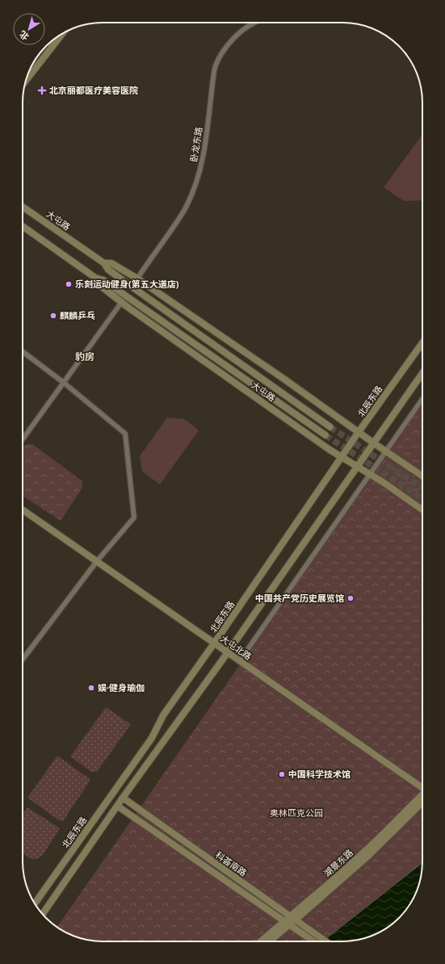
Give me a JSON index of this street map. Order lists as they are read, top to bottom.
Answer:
{
  "streets": {
    "street": [
      "卧龙东路",
      "大屯路",
      "北辰东路",
      "大屯北路",
      "湖景东路",
      "科荟南路"
    ]
  },
  "crossings": [
    ["卧龙东路", "大屯路"],
    ["大屯路", "北辰东路"],
    ["北辰东路", "大屯北路"],
    ["湖景东路", "科荟南路"]
  ],
  "districts": ["豹房"],
  "parks": ["奥林匹克公园"],
  "places": {
    "health": ["北京丽都医疗美容医院"],
    "other": [
      "乐刻运动健身(第五大道店)",
      "麒麟乒乓",
      "中国共产党历史展览馆",
      "娱·健身瑜伽",
      "中国科学技术馆"
    ]
  },
  "north": "bottom left"
}
